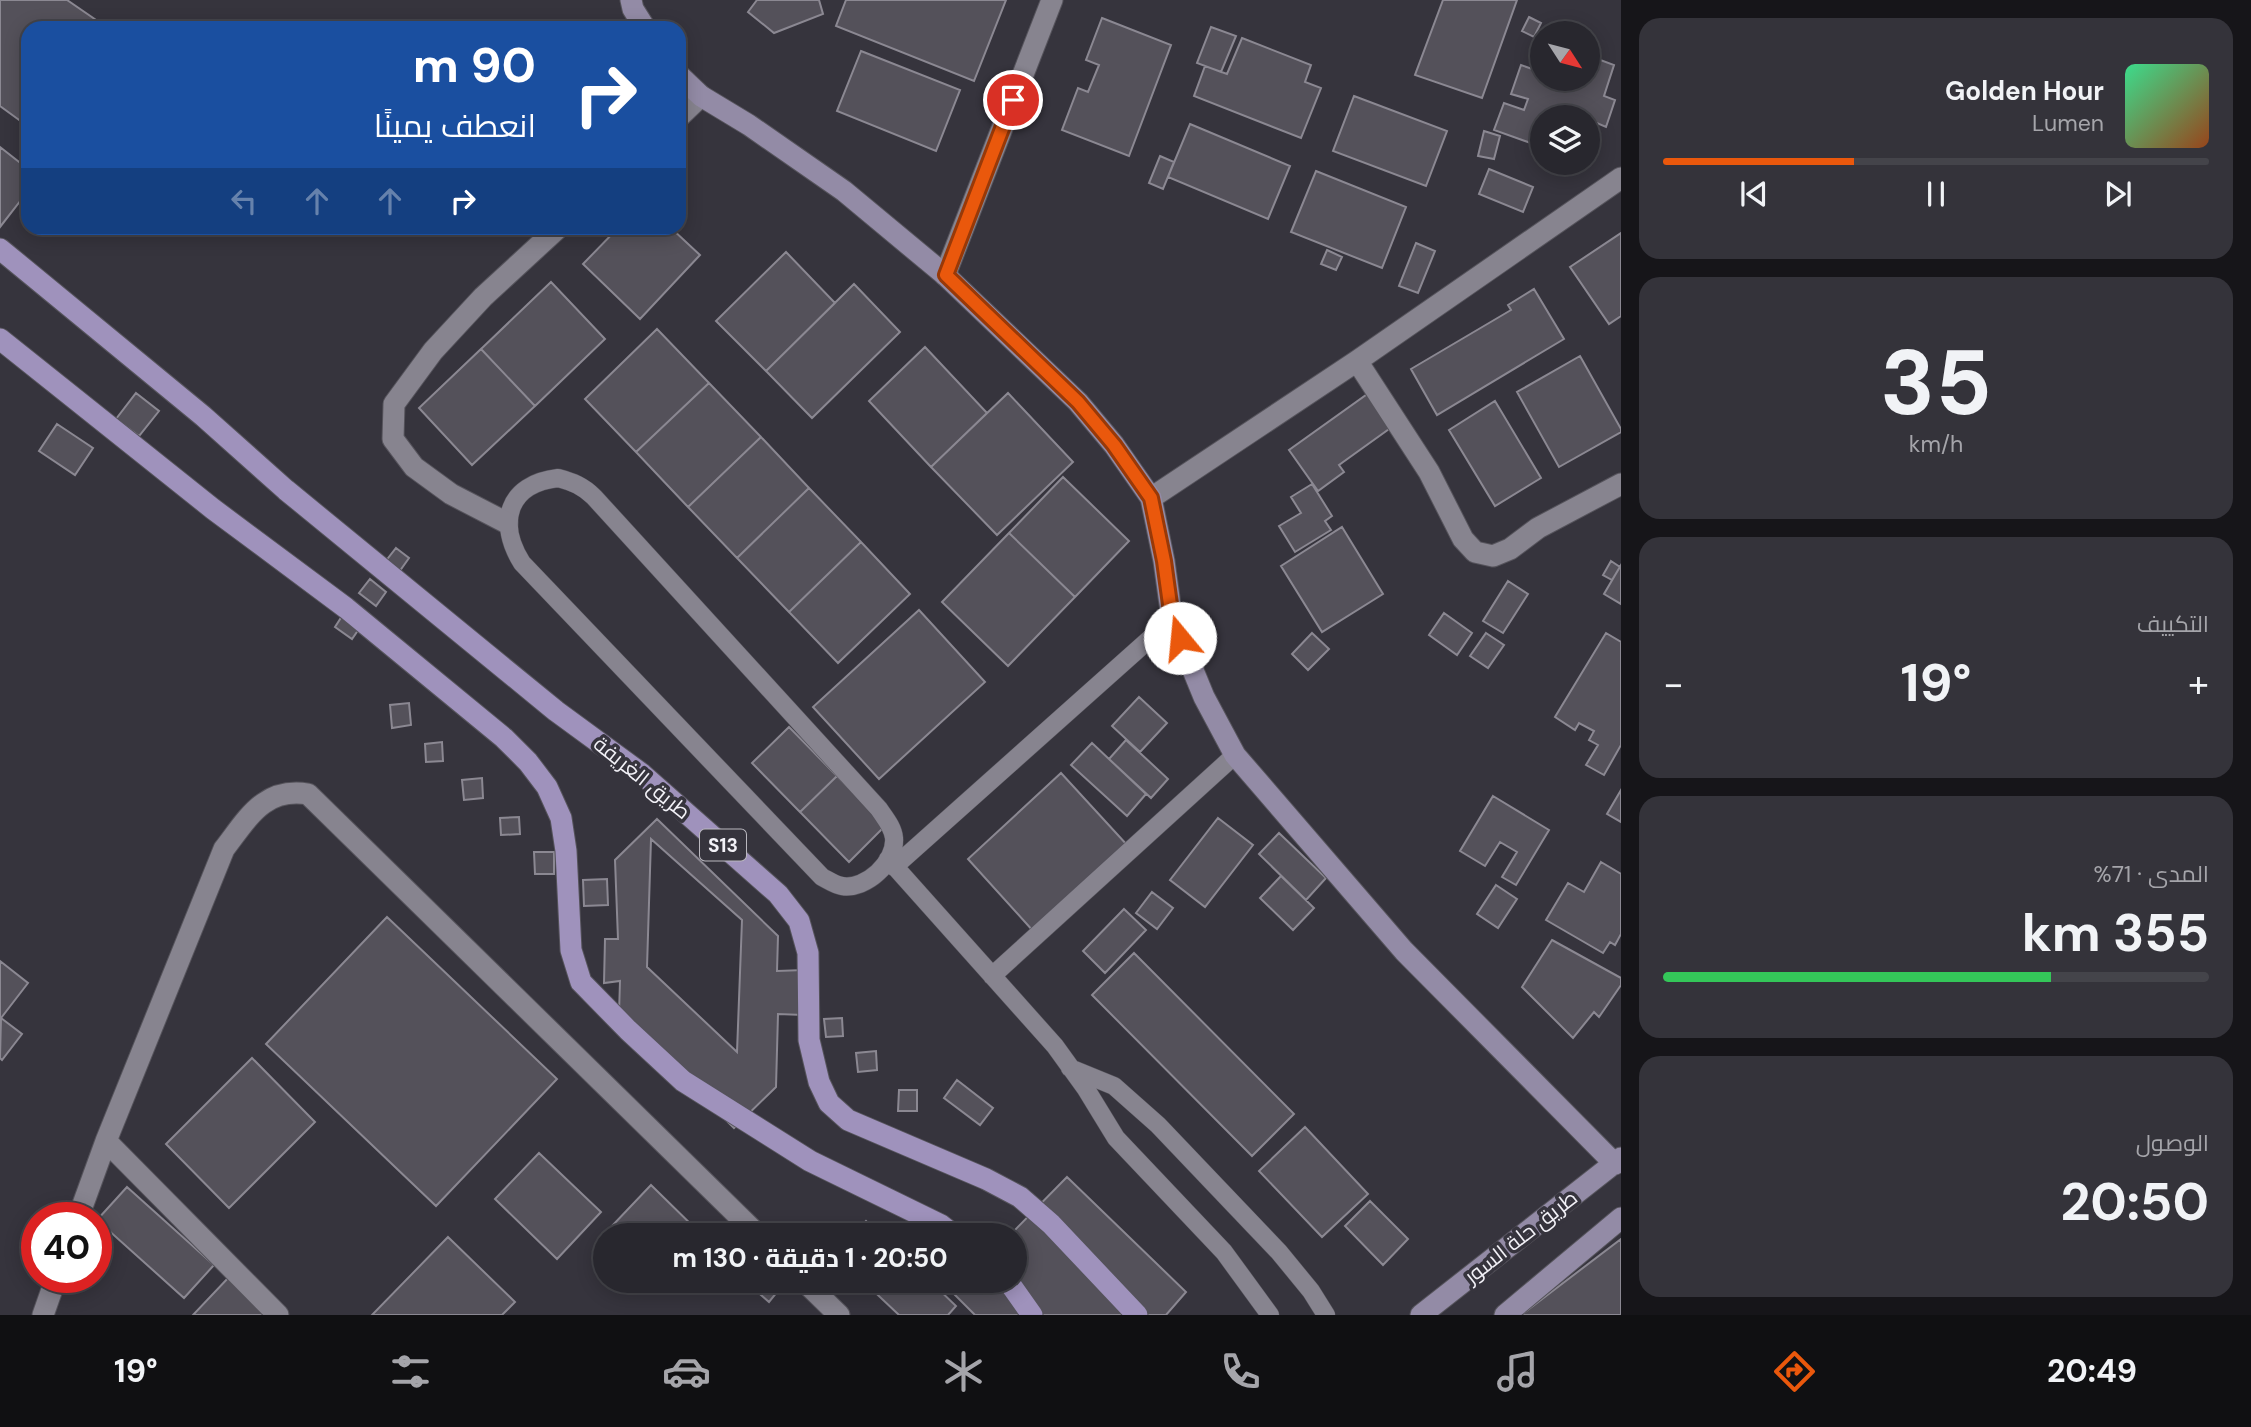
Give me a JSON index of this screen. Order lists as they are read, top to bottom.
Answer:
{
  "streets": {
    "main road": ["طريق الغريفة", "S13"],
    "street": ["طريق حلة السور"]
  },
  "north": "bottom right",
  "page": {
    "turn": ["90 m", "انعطف يمينًا"],
    "song": ["Golden Hour", "Lumen"],
    "tile": [
      ["35", "km/h"],
      "التكييف",
      ["المدى · 71%", "355 km"],
      ["الوصول", "20:50"]
    ],
    "heat": ["−", "19°", "+"],
    "limit": "40",
    "trip": "20:50 · 1 دقيقة · 130 m",
    "tabs": ["20:49", "19°"]
  }
}
